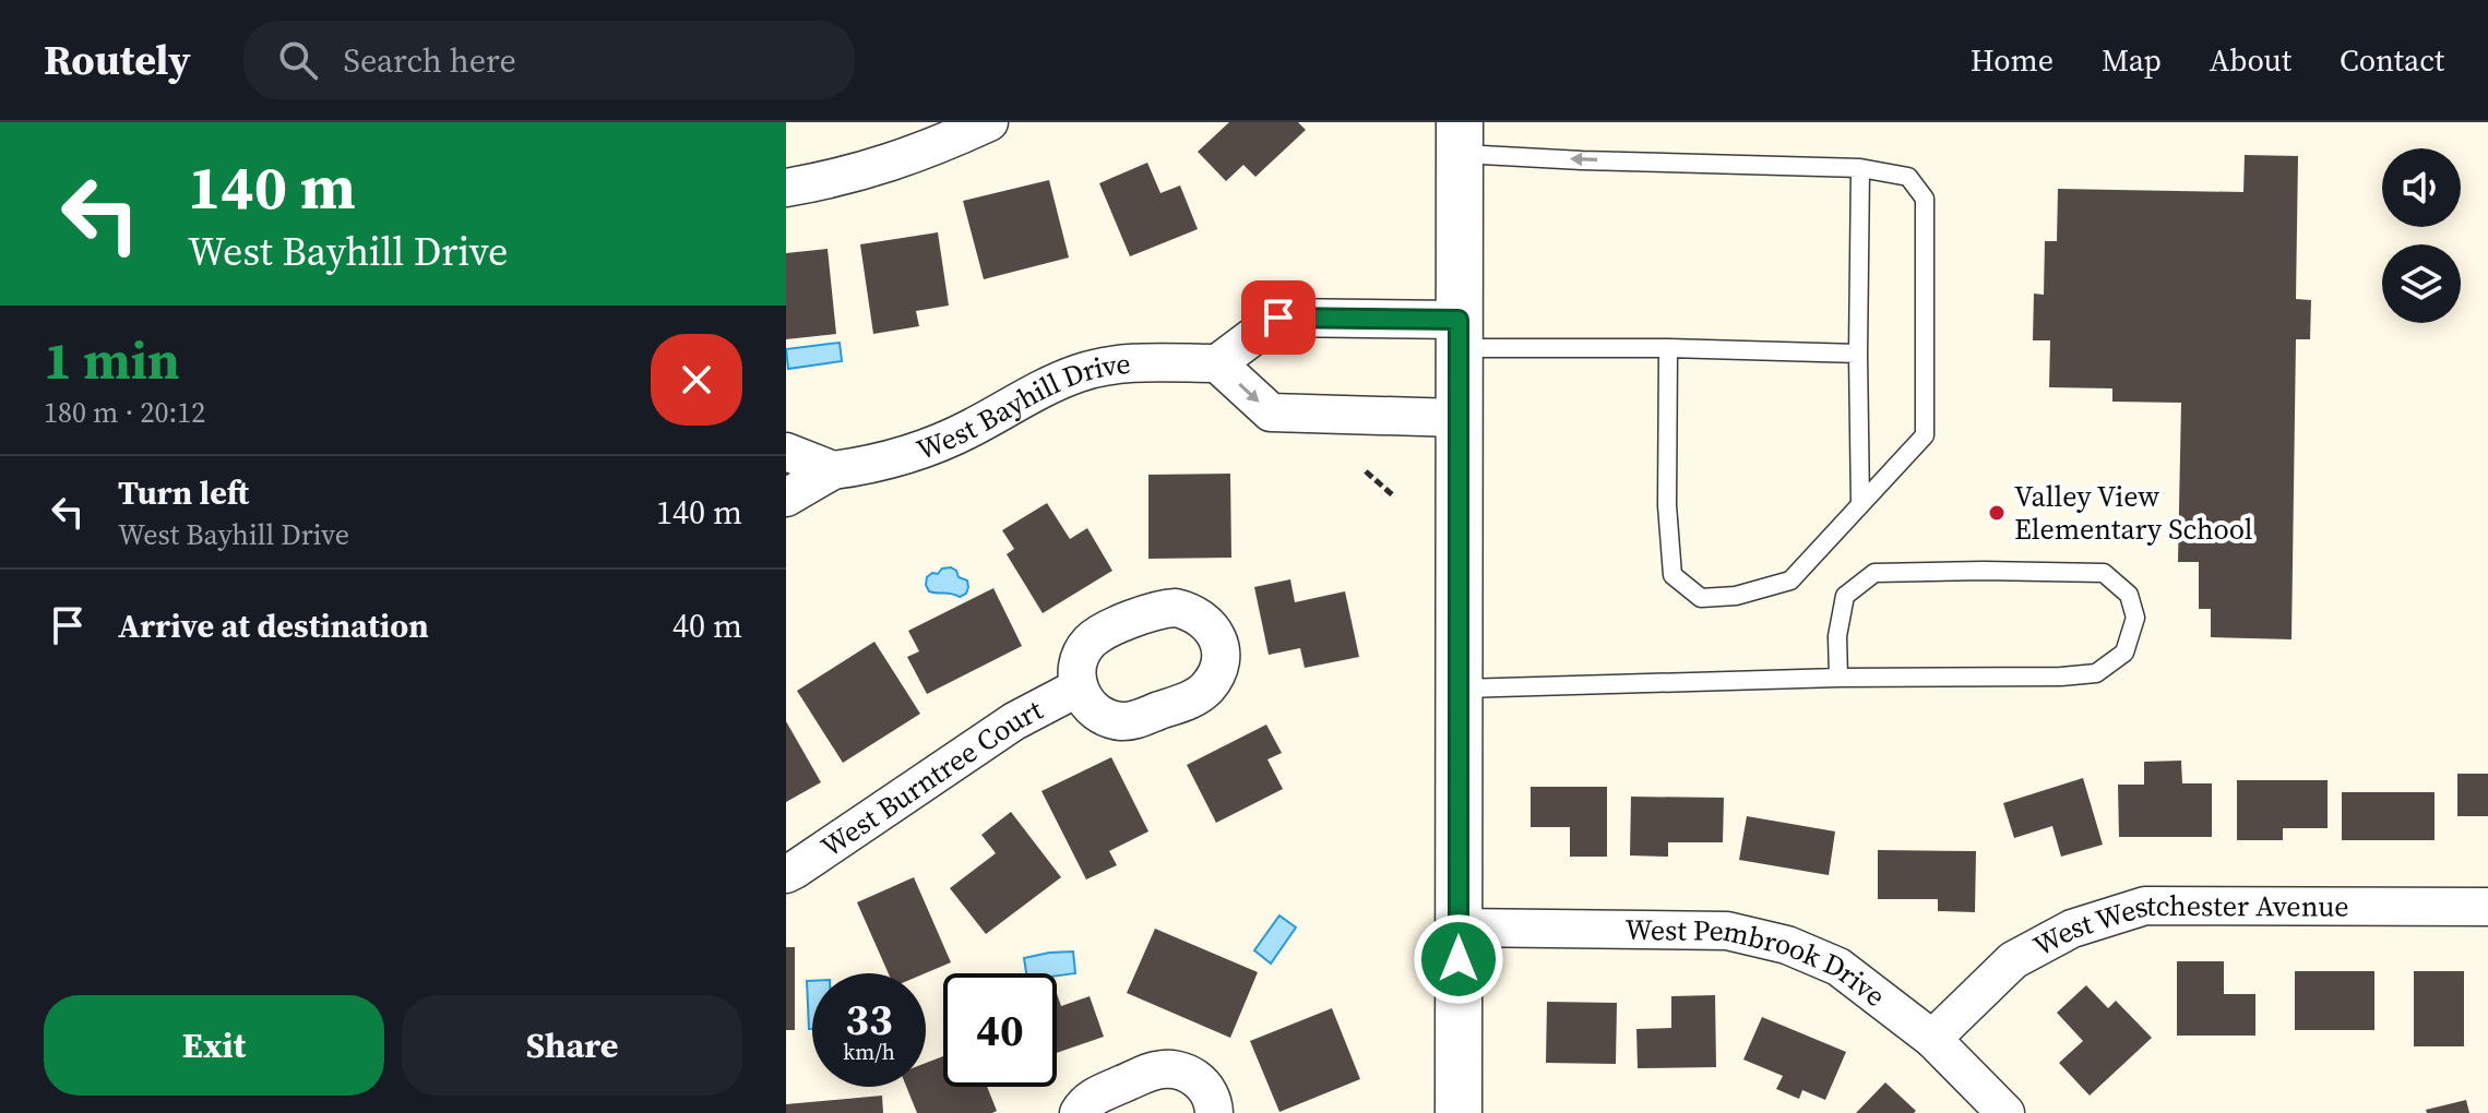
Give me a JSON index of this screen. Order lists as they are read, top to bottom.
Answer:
{
  "streets": {
    "street": [
      "West Bayhill Drive",
      "West Burntree Court",
      "West Westchester Avenue",
      "West Pembrook Drive"
    ]
  },
  "crossings": [
    ["West Westchester Avenue", "West Pembrook Drive"]
  ],
  "places": ["Valley View Elementary School"],
  "page": {
    "header": "Routely",
    "search": "Search here",
    "nav": [
      "Home",
      "Map",
      "About",
      "Contact"
    ],
    "turn": ["140 m", "West Bayhill Drive"],
    "heading": ["1 min", "180 m · 20:12"],
    "list": [
      {
        "name": "Turn left",
        "note": "West Bayhill Drive",
        "value": "140 m"
      },
      {
        "name": "Arrive at destination",
        "value": "40 m"
      }
    ],
    "speed": "33 km/h",
    "limit": "40",
    "buttons": ["Exit", "Share"]
  }
}
